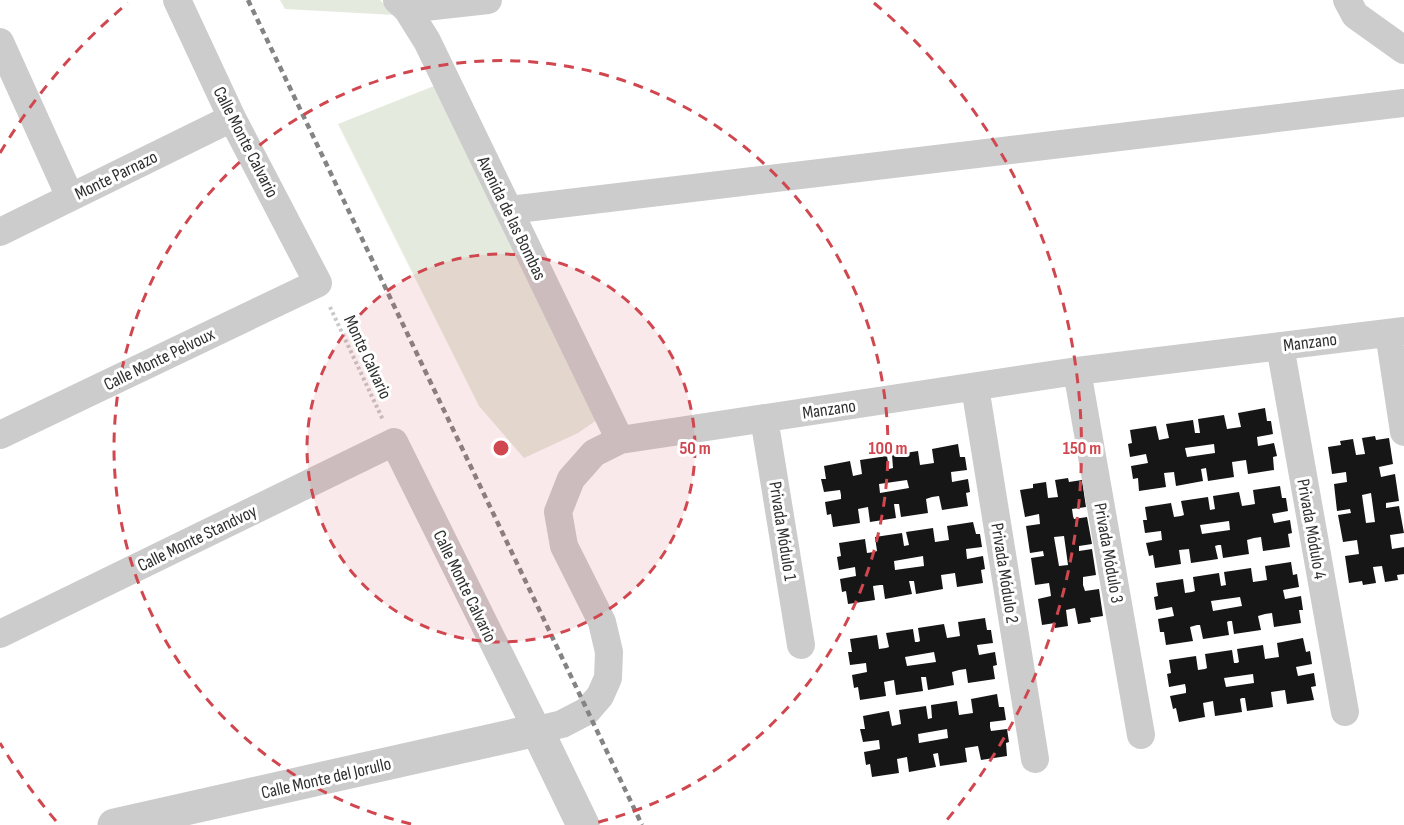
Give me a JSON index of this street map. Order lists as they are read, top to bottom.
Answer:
{
  "streets": {
    "street": [
      "Calle Monte Calvario",
      "Monte Parnazo",
      "Avenida de las Bombas",
      "Manzano",
      "Calle Monte Pelvoux",
      "Privada Módulo 4",
      "Privada Módulo 1",
      "Calle Monte Standvoy",
      "Privada Módulo 3",
      "Privada Módulo 2",
      "Calle Monte del Jorullo"
    ],
    "path": ["Monte Calvario"]
  },
  "crossings": [
    ["Calle Monte Calvario", "Monte Parnazo"],
    ["Calle Monte Calvario", "Manzano"],
    ["Calle Monte Calvario", "Monte Calvario"],
    ["Calle Monte Calvario", "Calle Monte Pelvoux"],
    ["Calle Monte Calvario", "Calle Monte Standvoy"],
    ["Calle Monte Calvario", "Calle Monte del Jorullo"],
    ["Avenida de las Bombas", "Manzano"],
    ["Manzano", "Privada Módulo 4"],
    ["Manzano", "Privada Módulo 1"],
    ["Manzano", "Privada Módulo 3"],
    ["Manzano", "Privada Módulo 2"],
    ["Manzano", "Calle Monte del Jorullo"],
    ["Monte Calvario", "Calle Monte Pelvoux"],
    ["Monte Calvario", "Calle Monte Standvoy"]
  ],
  "rings": ["50 m", "100 m", "150 m"]
}
